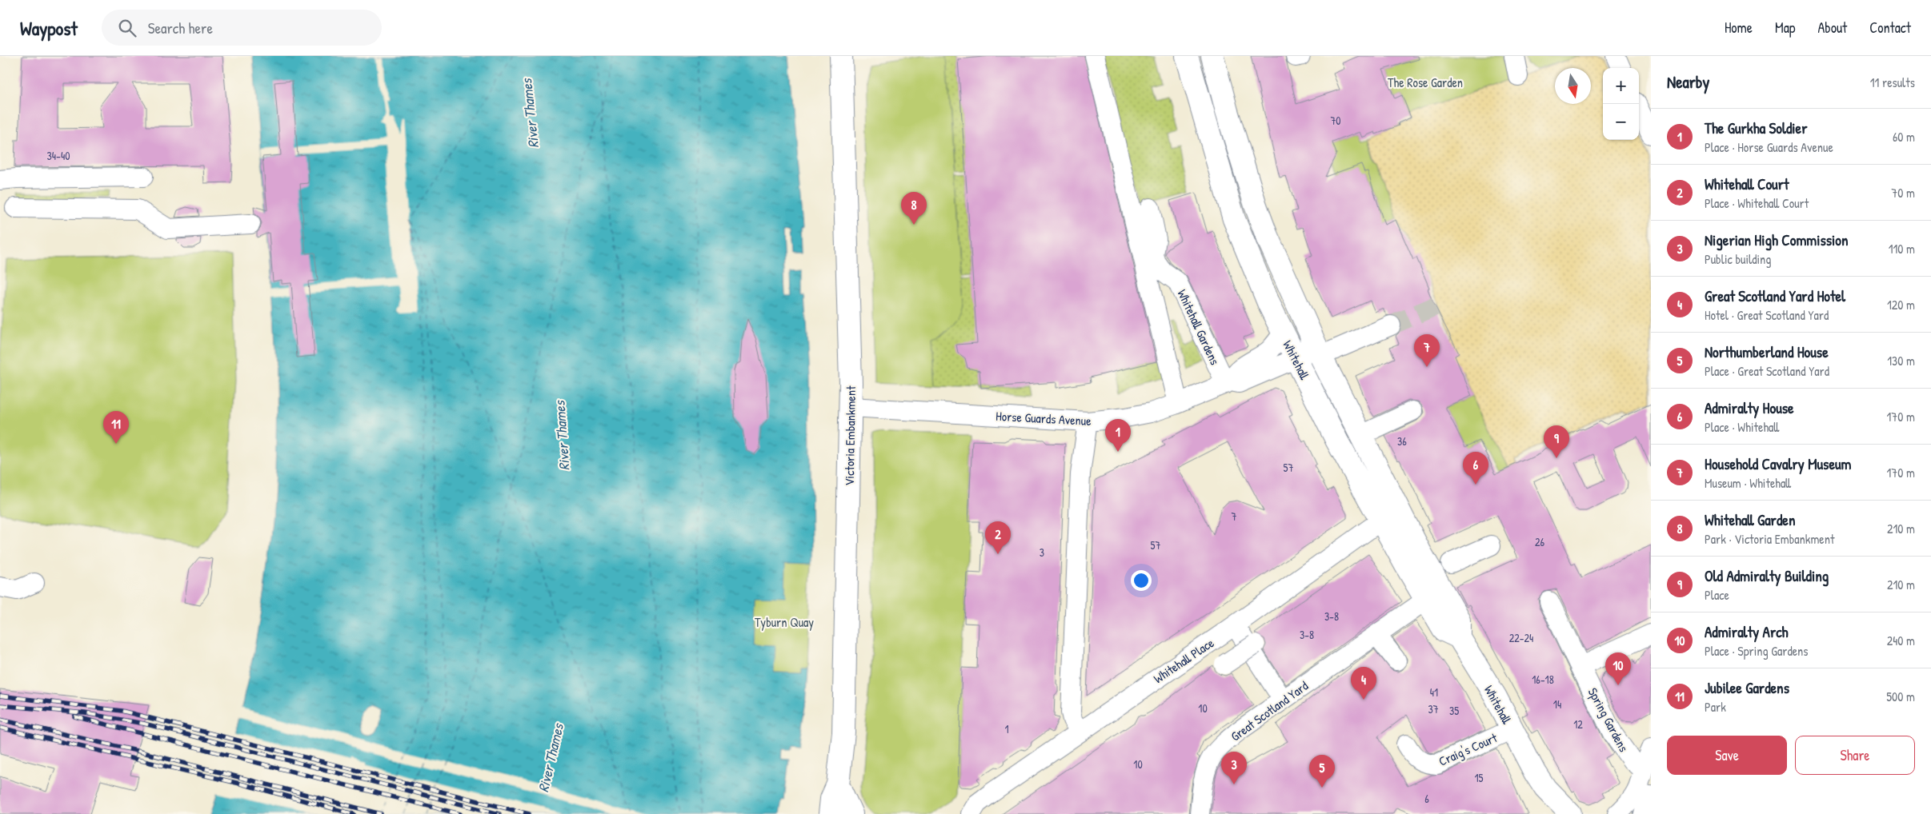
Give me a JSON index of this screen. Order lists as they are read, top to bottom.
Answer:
{
  "streets": {
    "main road": ["Whitehall", "Victoria Embankment"],
    "street": [
      "Whitehall Gardens",
      "Horse Guards Avenue",
      "Whitehall Place",
      "Great Scotland Yard",
      "Spring Gardens",
      "Craig's Court"
    ]
  },
  "crossings": [
    ["Whitehall Gardens", "Horse Guards Avenue"],
    ["Whitehall", "Horse Guards Avenue"],
    ["Whitehall", "Whitehall Place"],
    ["Whitehall", "Great Scotland Yard"],
    ["Whitehall", "Craig's Court"],
    ["Horse Guards Avenue", "Victoria Embankment"]
  ],
  "water": ["River Thames"],
  "parks": ["The Rose Garden", "Tyburn Quay"],
  "house_numbers": [
    "70",
    "34–40",
    "36",
    "57",
    "7",
    "26",
    "57",
    "3",
    "3-8",
    "3-8",
    "22-24",
    "16-18",
    "41",
    "14",
    "10",
    "37",
    "35",
    "12",
    "1",
    "10",
    "15",
    "6"
  ],
  "north": "bottom",
  "page": {
    "header": "Waypost",
    "search": "Search here",
    "nav": [
      "Home",
      "Map",
      "About",
      "Contact"
    ],
    "heading": ["Nearby", "11 results"],
    "map_buttons": ["+", "−"],
    "list": [
      {
        "mark": "1",
        "name": "The Gurkha Soldier",
        "note": "Place · Horse Guards Avenue",
        "value": "60 m"
      },
      {
        "mark": "2",
        "name": "Whitehall Court",
        "note": "Place · Whitehall Court",
        "value": "70 m"
      },
      {
        "mark": "3",
        "name": "Nigerian High Commission",
        "note": "Public building",
        "value": "110 m"
      },
      {
        "mark": "4",
        "name": "Great Scotland Yard Hotel",
        "note": "Hotel · Great Scotland Yard",
        "value": "120 m"
      },
      {
        "mark": "5",
        "name": "Northumberland House",
        "note": "Place · Great Scotland Yard",
        "value": "130 m"
      },
      {
        "mark": "6",
        "name": "Admiralty House",
        "note": "Place · Whitehall",
        "value": "170 m"
      },
      {
        "mark": "7",
        "name": "Household Cavalry Museum",
        "note": "Museum · Whitehall",
        "value": "170 m"
      },
      {
        "mark": "8",
        "name": "Whitehall Garden",
        "note": "Park · Victoria Embankment",
        "value": "210 m"
      },
      {
        "mark": "9",
        "name": "Old Admiralty Building",
        "note": "Place",
        "value": "210 m"
      },
      {
        "mark": "10",
        "name": "Admiralty Arch",
        "note": "Place · Spring Gardens",
        "value": "240 m"
      },
      {
        "mark": "11",
        "name": "Jubilee Gardens",
        "note": "Park",
        "value": "500 m"
      }
    ],
    "pins": [
      "8",
      "7",
      "11",
      "1",
      "9",
      "6",
      "2",
      "10",
      "4",
      "3",
      "5"
    ],
    "buttons": ["Save", "Share"]
  }
}
